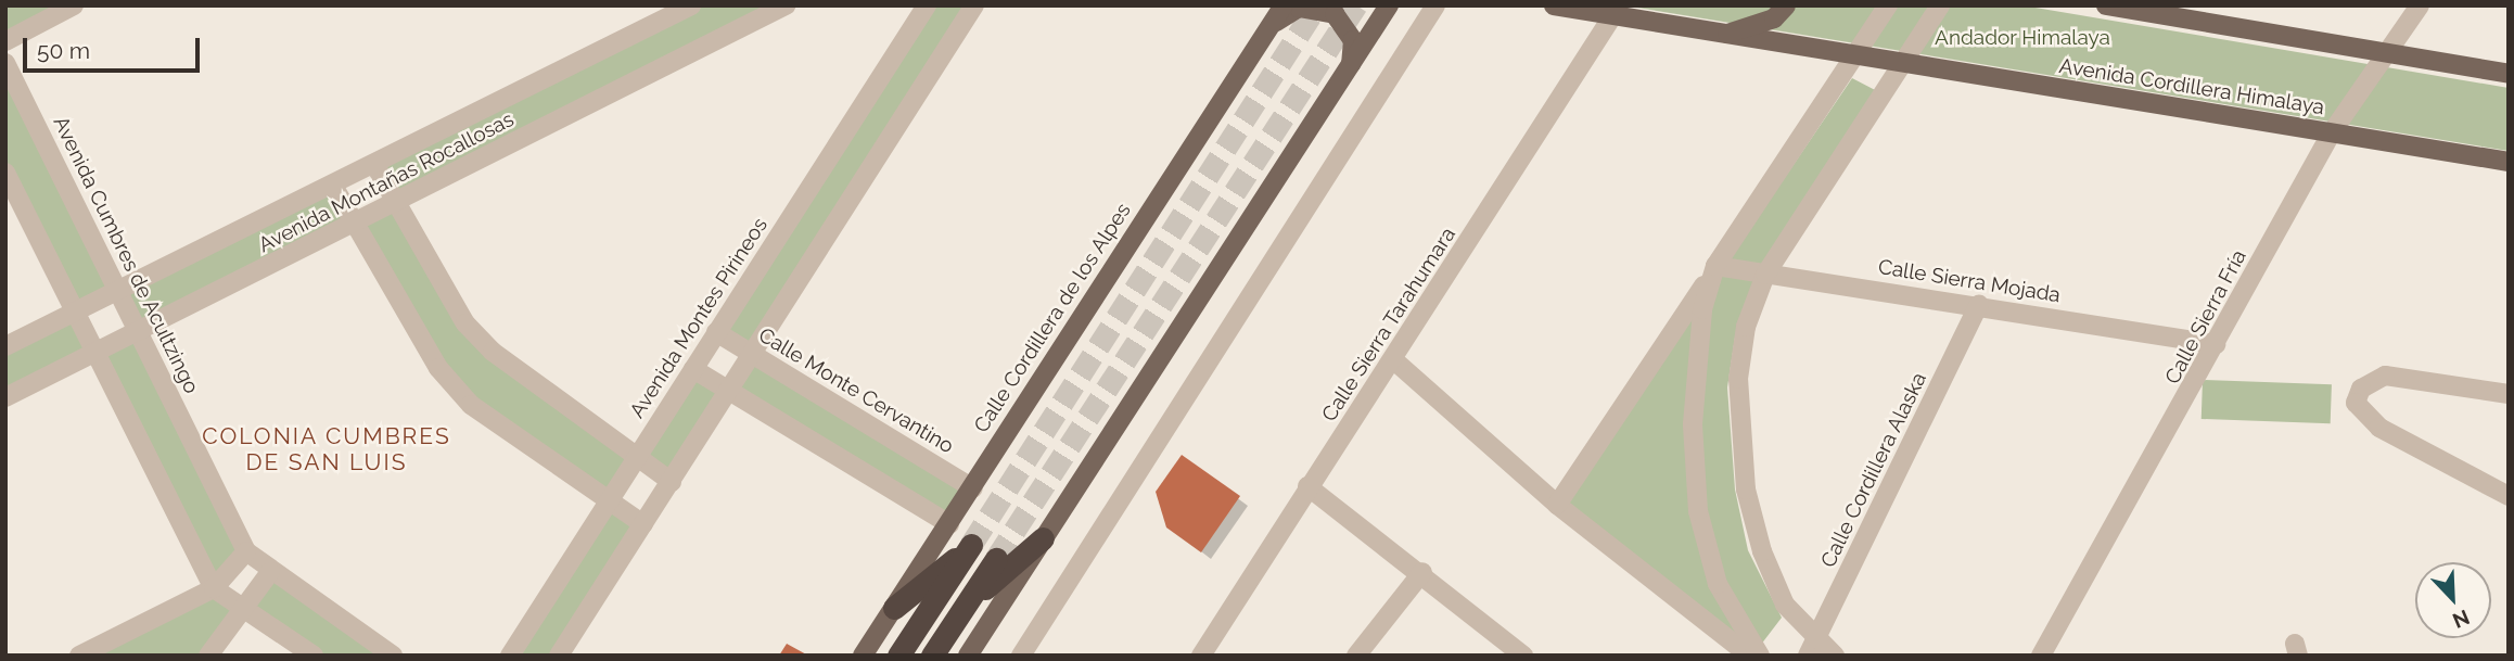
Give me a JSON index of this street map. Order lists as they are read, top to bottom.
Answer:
{
  "streets": {
    "main road": ["Avenida Cordillera Himalaya", "Calle Cordillera de los Alpes"],
    "street": [
      "Avenida Montañas Rocallosas",
      "Avenida Cumbres de Acultzingo",
      "Calle Sierra Mojada",
      "Calle Sierra Fría",
      "Avenida Montes Pirineos",
      "Calle Sierra Tarahumara",
      "Calle Monte Cervantino",
      "Calle Cordillera Alaska"
    ]
  },
  "crossings": [
    ["Avenida Cordillera Himalaya", "Calle Sierra Fría"],
    ["Avenida Cordillera Himalaya", "Calle Sierra Tarahumara"],
    ["Avenida Montañas Rocallosas", "Avenida Cumbres de Acultzingo"],
    ["Calle Sierra Mojada", "Calle Sierra Fría"],
    ["Calle Sierra Mojada", "Calle Cordillera Alaska"],
    ["Avenida Montes Pirineos", "Calle Monte Cervantino"],
    ["Calle Cordillera de los Alpes", "Calle Monte Cervantino"]
  ],
  "districts": ["COLONIA CUMBRES DE SAN LUIS"],
  "parks": ["Andador Himalaya"],
  "scale_bar": "50 m",
  "north": "bottom right"
}
